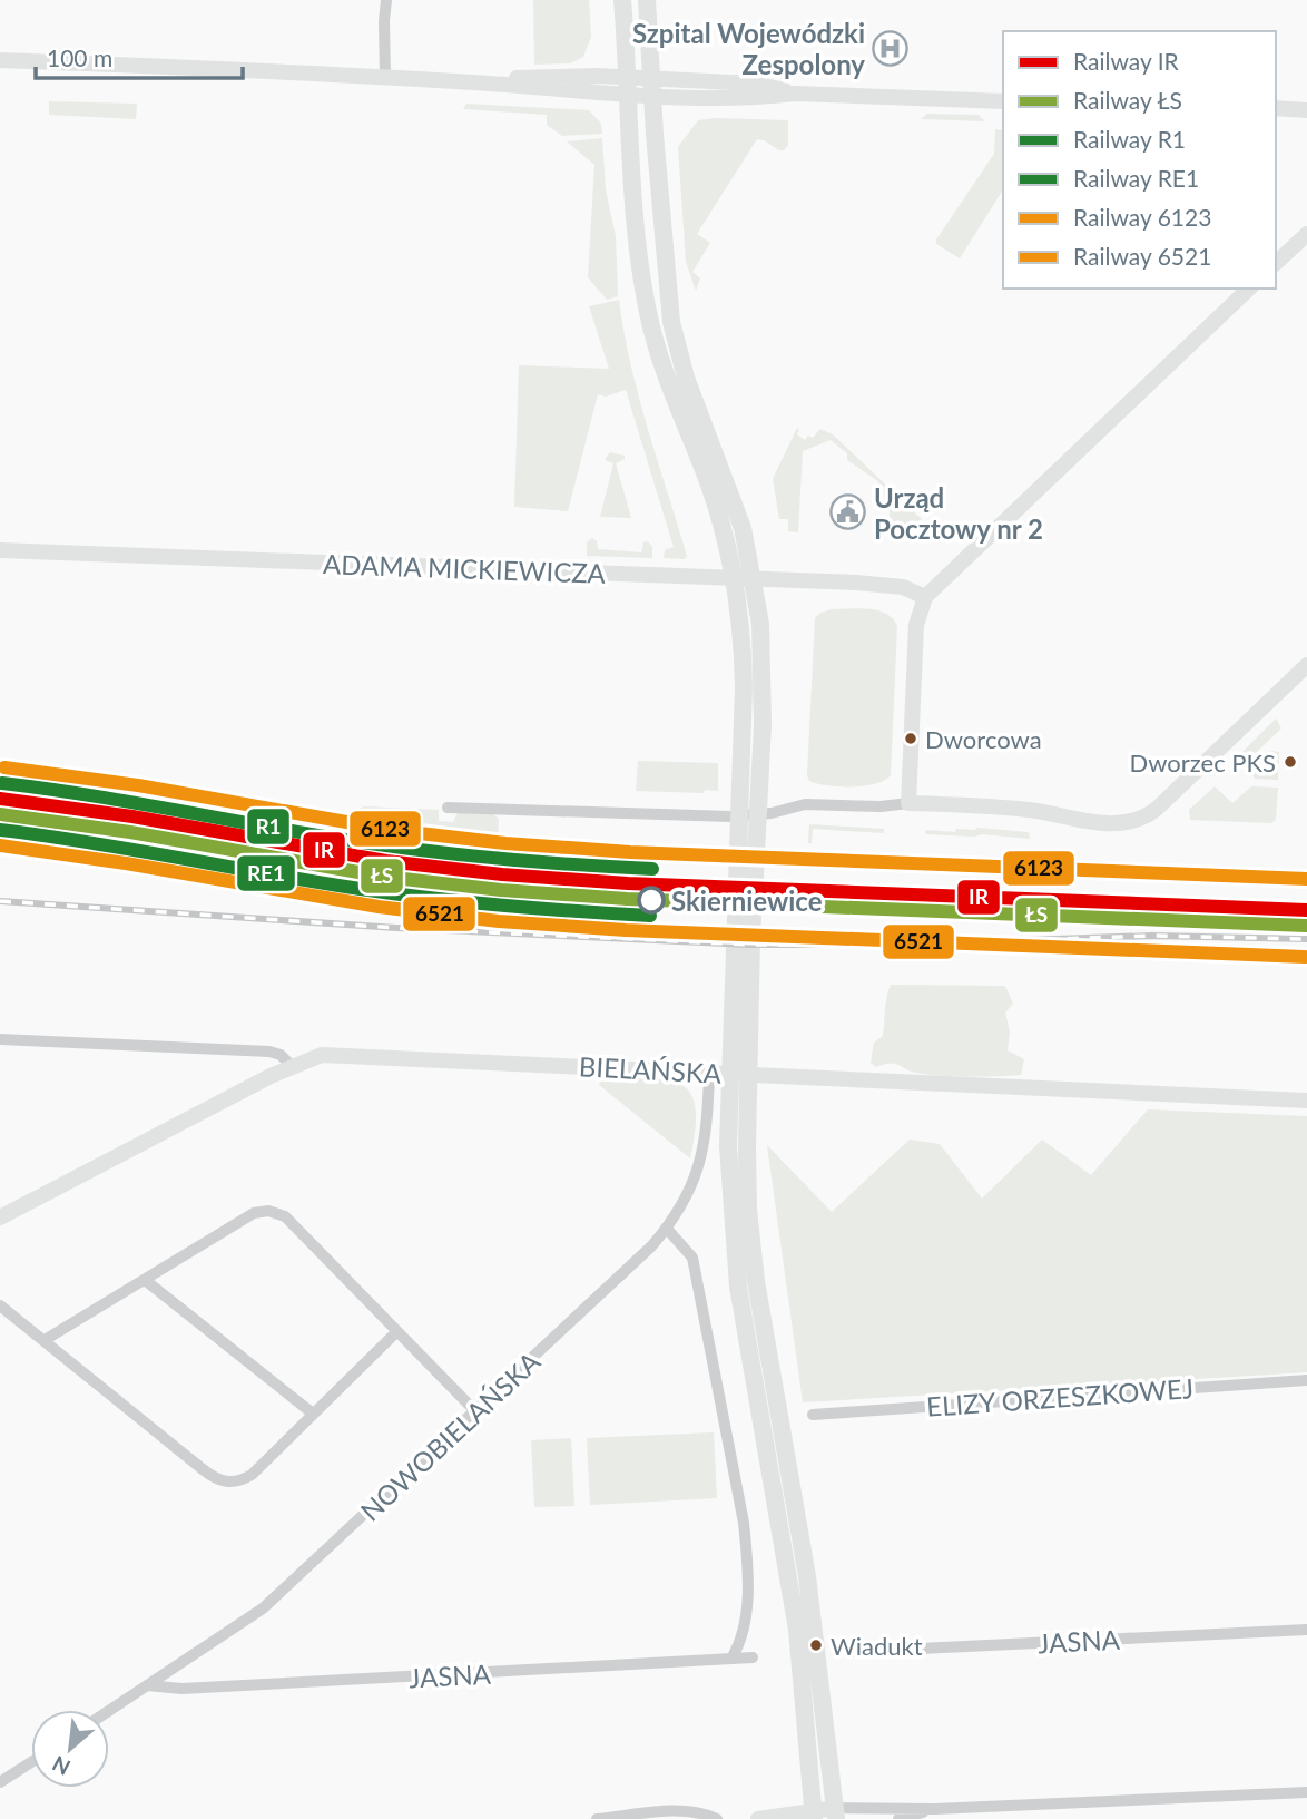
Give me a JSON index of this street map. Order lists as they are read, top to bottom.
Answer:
{
  "streets": {
    "street": [
      "ADAMA MICKIEWICZA",
      "BIELAŃSKA",
      "ELIZY ORZESZKOWEJ",
      "NOWOBIELAŃSKA",
      "JASNA"
    ]
  },
  "crossings": [
    ["BIELAŃSKA", "NOWOBIELAŃSKA"],
    ["NOWOBIELAŃSKA", "JASNA"]
  ],
  "places": {
    "hospital": ["Szpital Wojewódzki Zespolony"],
    "public building": ["Urząd Pocztowy nr 2"],
    "other": [
      "Dworcowa",
      "Dworzec PKS",
      "Skierniewice",
      "Wiadukt"
    ]
  },
  "lines": [
    "rail line 6123",
    "rail line R1",
    "rail line IR",
    "rail line ŁS",
    "rail line RE1",
    "rail line 6521"
  ],
  "legend": [
    "Railway IR",
    "Railway ŁS",
    "Railway R1",
    "Railway RE1",
    "Railway 6123",
    "Railway 6521"
  ],
  "scale_bar": "100 m",
  "north": "bottom left"
}
